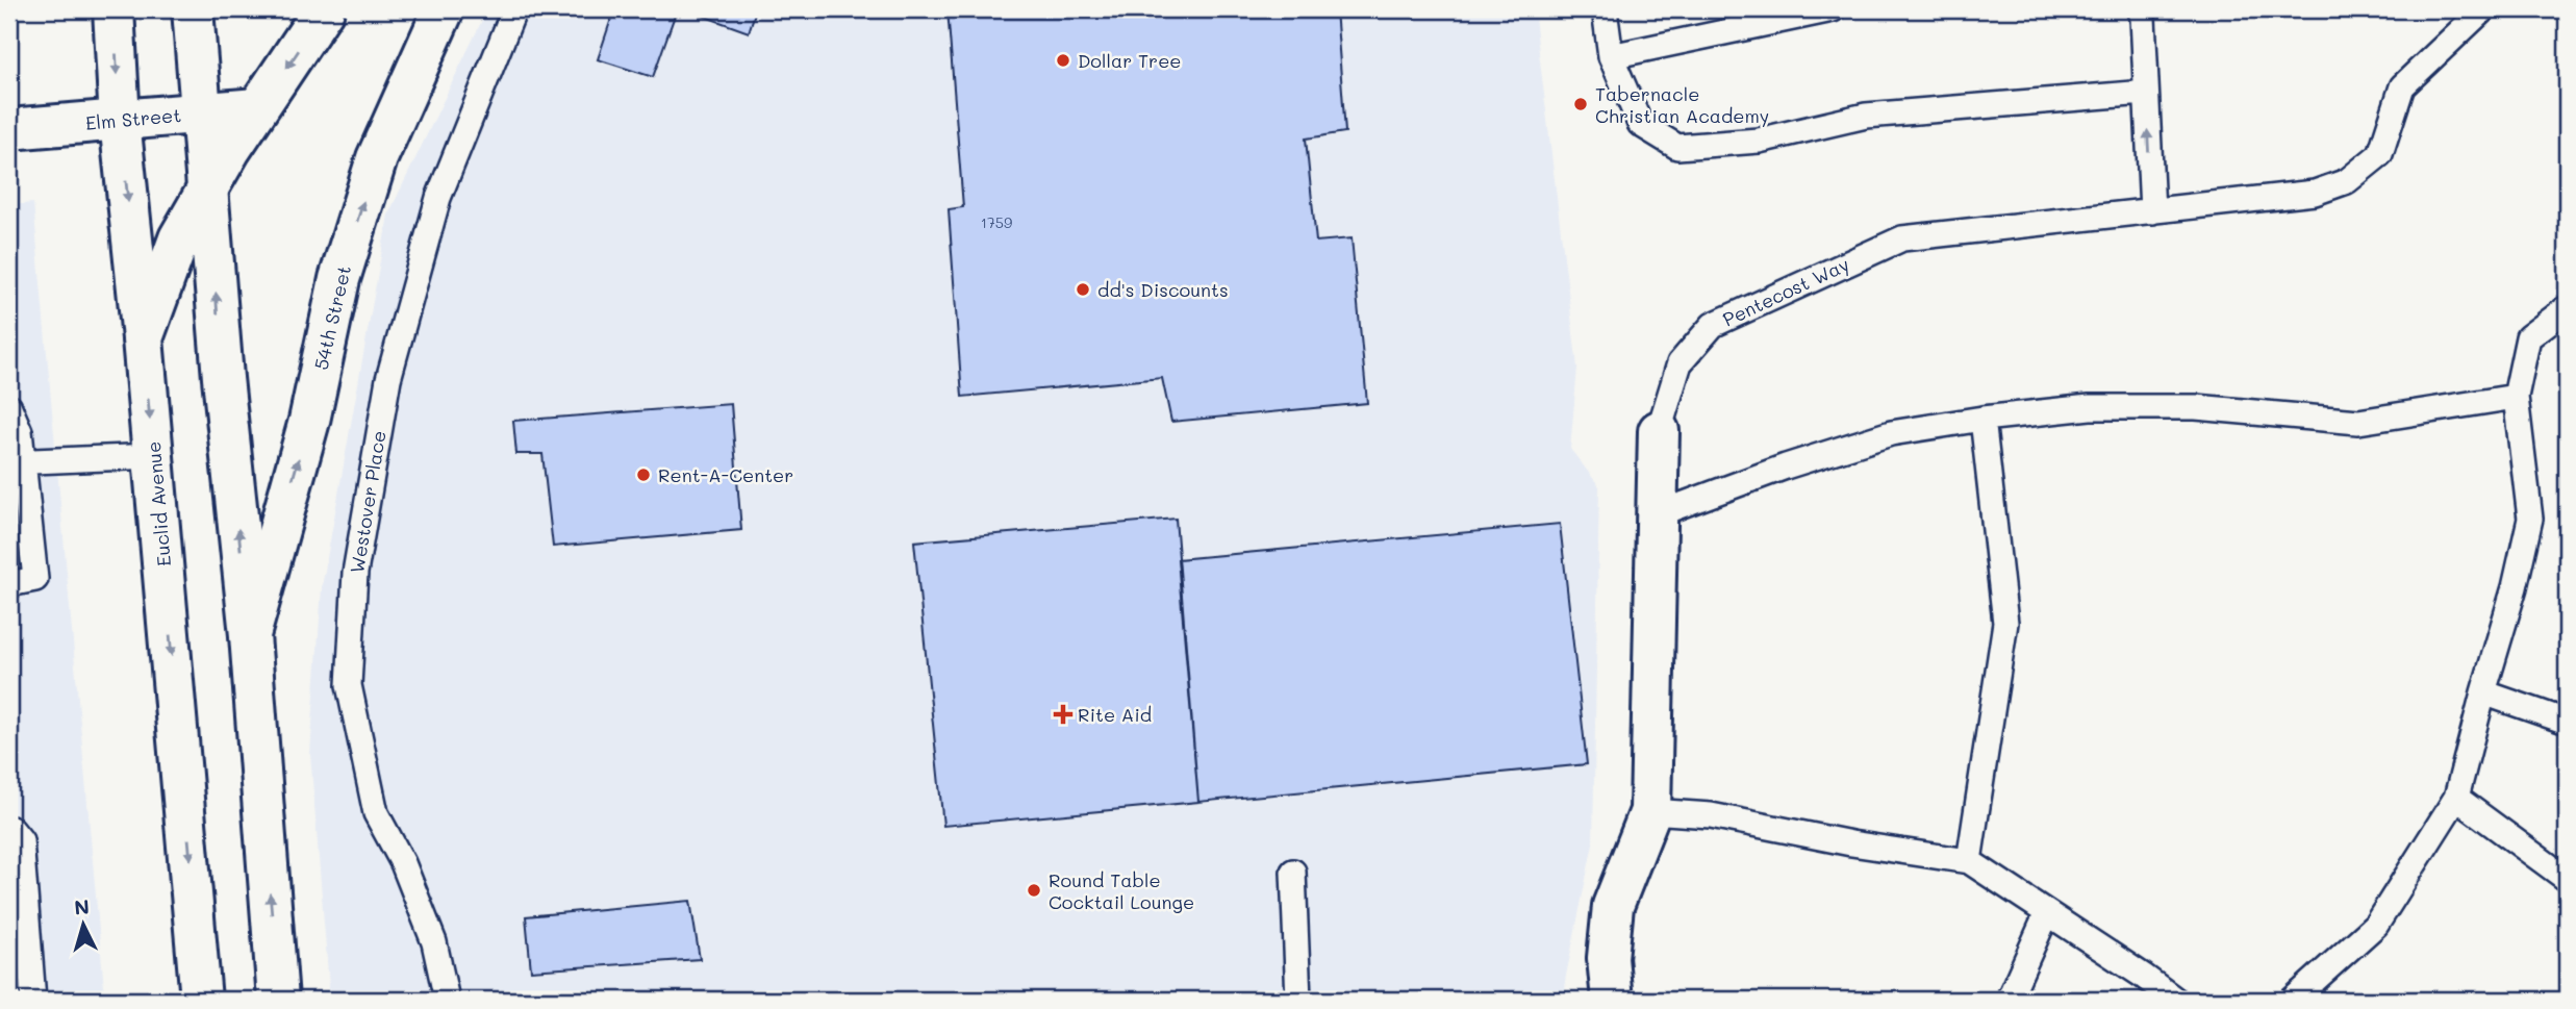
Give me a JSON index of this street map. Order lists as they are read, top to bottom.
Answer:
{
  "streets": {
    "main road": [
      "Elm Street",
      "Pentecost Way",
      "54th Street",
      "Euclid Avenue"
    ],
    "lane": ["Westover Place"]
  },
  "crossings": [
    ["Elm Street", "Euclid Avenue"]
  ],
  "places": {
    "other": [
      "Dollar Tree",
      "Tabernacle Christian Academy",
      "dd's Discounts",
      "Rent-A-Center",
      "Round Table Cocktail Lounge"
    ],
    "health": ["Rite Aid"]
  },
  "house_numbers": ["1759"],
  "north": "top"
}
